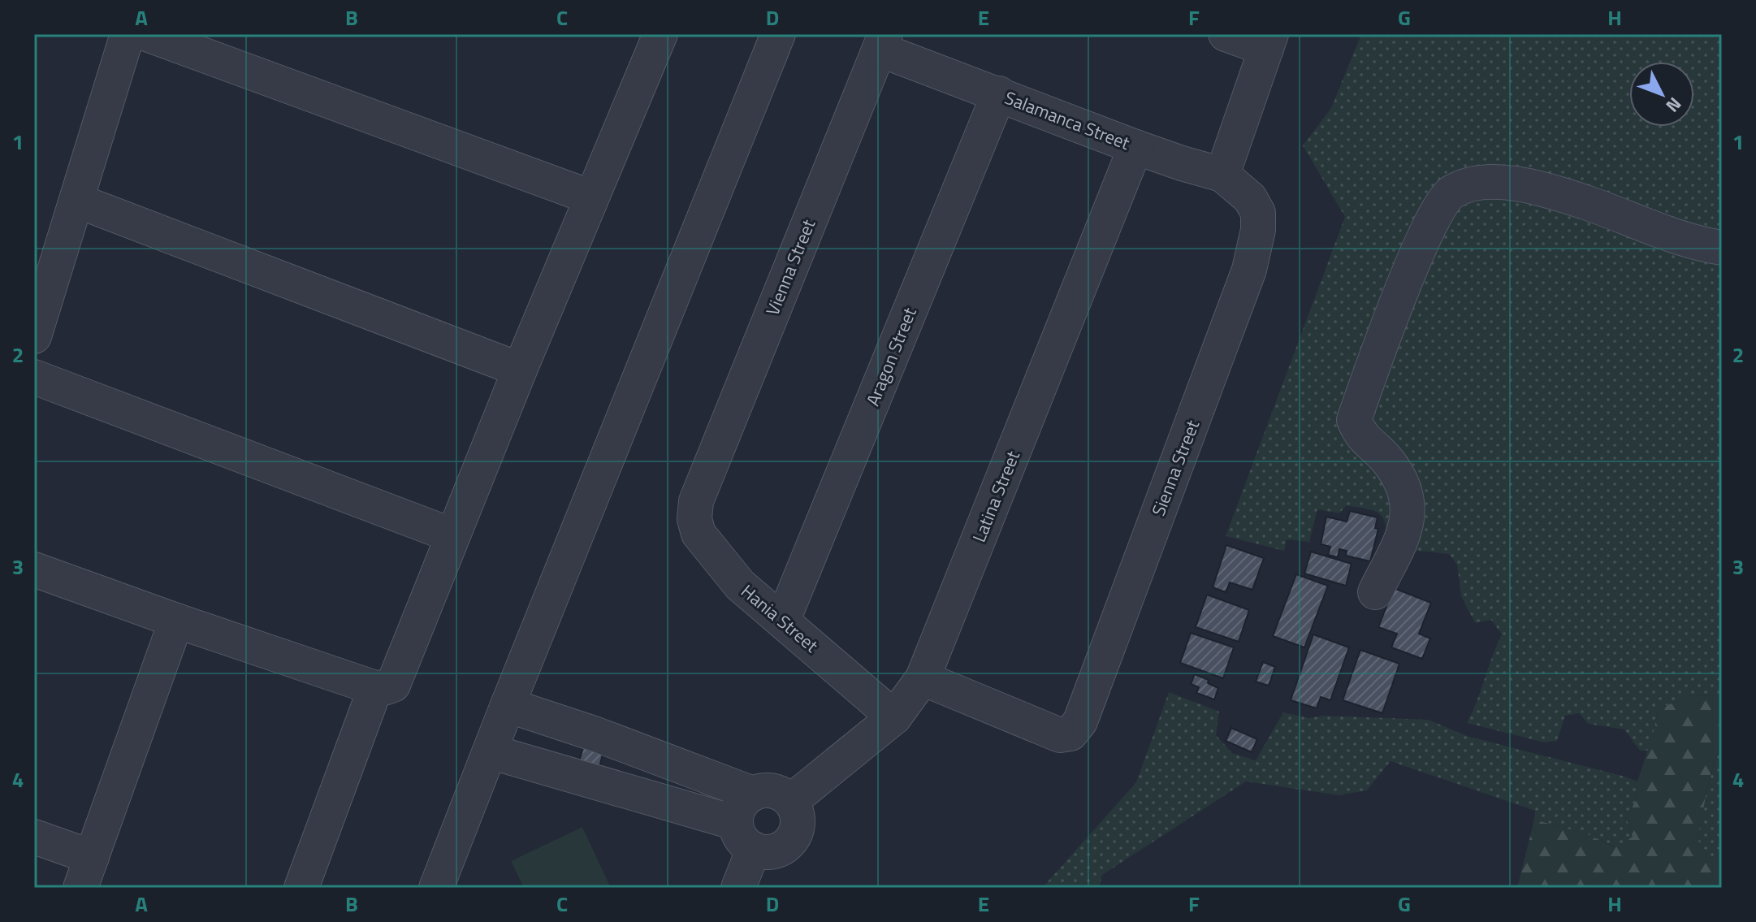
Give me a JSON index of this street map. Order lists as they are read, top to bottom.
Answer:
{
  "streets": {
    "street": [
      "Salamanca Street",
      "Vienna Street",
      "Aragon Street",
      "Sienna Street",
      "Latina Street",
      "Hania Street"
    ]
  },
  "crossings": [
    ["Salamanca Street", "Vienna Street"],
    ["Salamanca Street", "Aragon Street"],
    ["Salamanca Street", "Sienna Street"],
    ["Salamanca Street", "Latina Street"],
    ["Vienna Street", "Hania Street"],
    ["Aragon Street", "Hania Street"],
    ["Sienna Street", "Latina Street"],
    ["Latina Street", "Hania Street"]
  ],
  "north": "bottom right",
  "grid": {
    "columns": [
      "A",
      "B",
      "C",
      "D",
      "E",
      "F",
      "G",
      "H"
    ],
    "rows": [
      "1",
      "2",
      "3",
      "4"
    ]
  }
}
